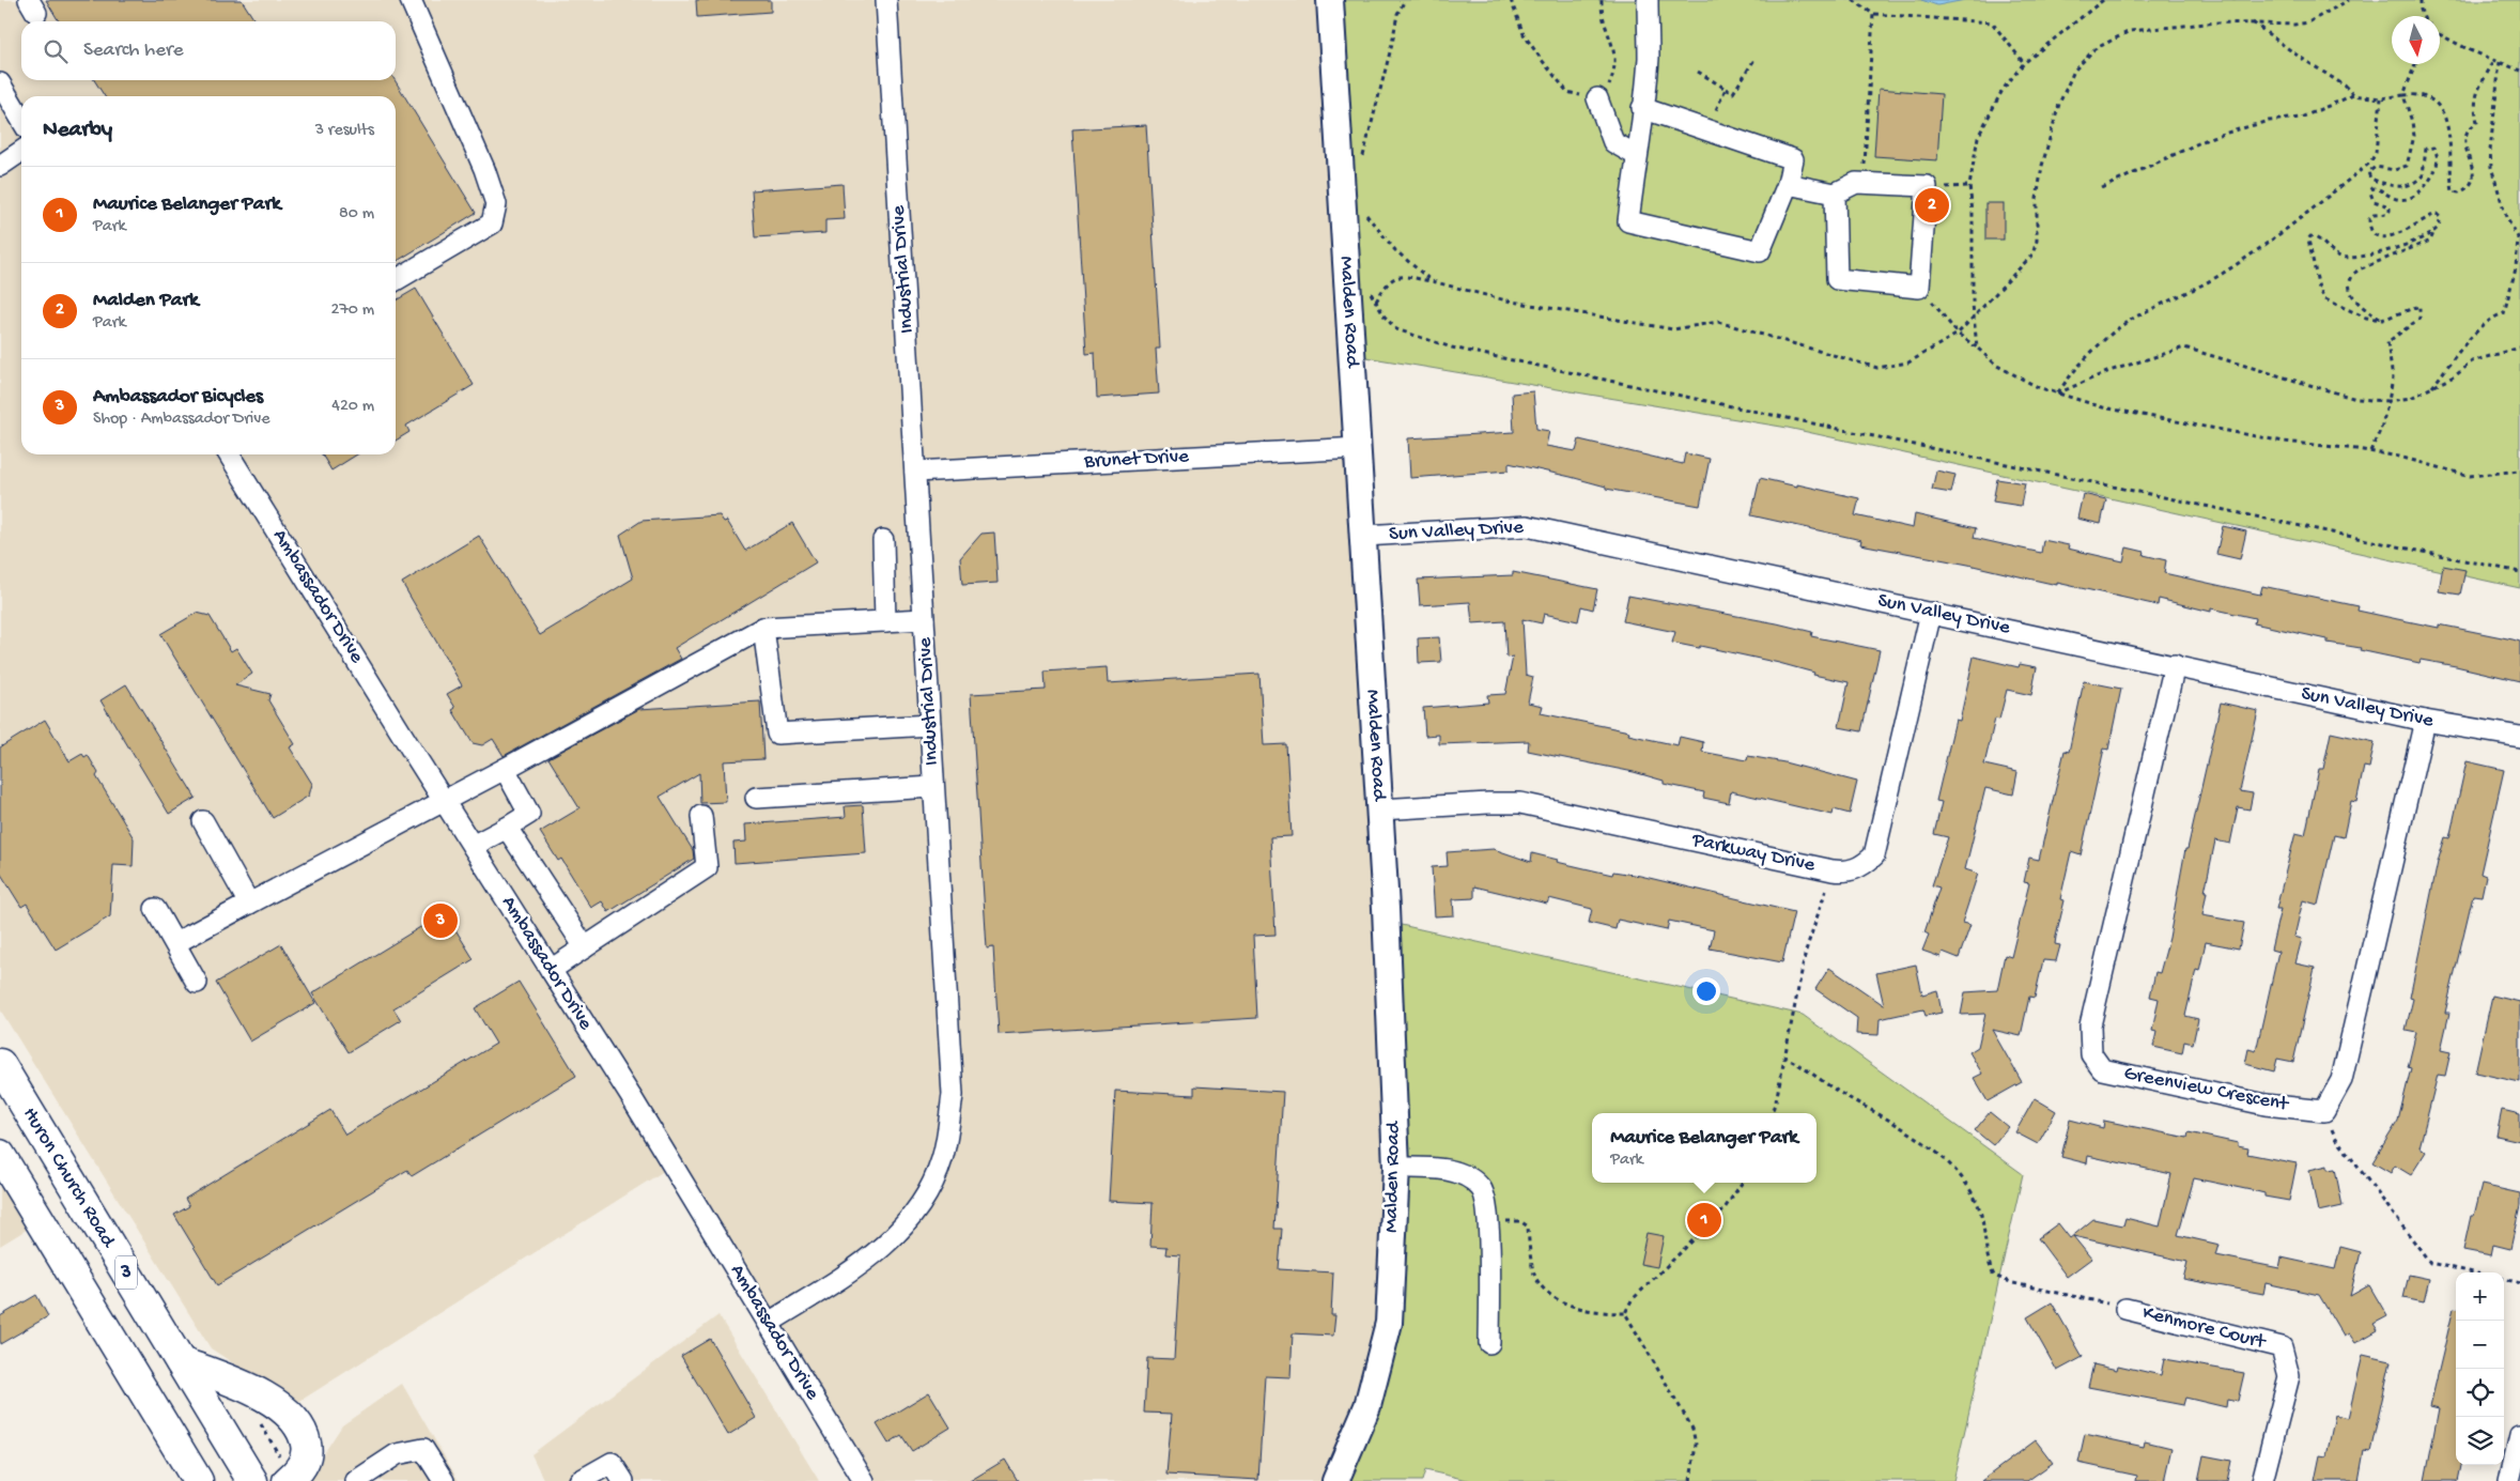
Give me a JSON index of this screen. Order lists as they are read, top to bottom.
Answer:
{
  "streets": {
    "highway": ["Huron Church Road", "3"],
    "main road": ["Malden Road"],
    "street": [
      "Industrial Drive",
      "Brunet Drive",
      "Sun Valley Drive",
      "Ambassador Drive",
      "Parkway Drive",
      "Greenview Crescent",
      "Kenmore Court"
    ]
  },
  "crossings": [
    ["Industrial Drive", "Brunet Drive"],
    ["Industrial Drive", "Ambassador Drive"],
    ["Malden Road", "Brunet Drive"],
    ["Malden Road", "Sun Valley Drive"],
    ["Malden Road", "Parkway Drive"],
    ["Sun Valley Drive", "Parkway Drive"],
    ["Sun Valley Drive", "Greenview Crescent"]
  ],
  "north": "bottom",
  "page": {
    "search": "Search here",
    "heading": ["Nearby", "3 results"],
    "list": [
      {
        "mark": "1",
        "name": "Maurice Belanger Park",
        "note": "Park",
        "value": "80 m"
      },
      {
        "mark": "2",
        "name": "Malden Park",
        "note": "Park",
        "value": "270 m"
      },
      {
        "mark": "3",
        "name": "Ambassador Bicycles",
        "note": "Shop · Ambassador Drive",
        "value": "420 m"
      }
    ],
    "pins": ["2", "3", "1"],
    "popup": ["Maurice Belanger Park", "Park"],
    "map_buttons": ["+", "−"]
  }
}
